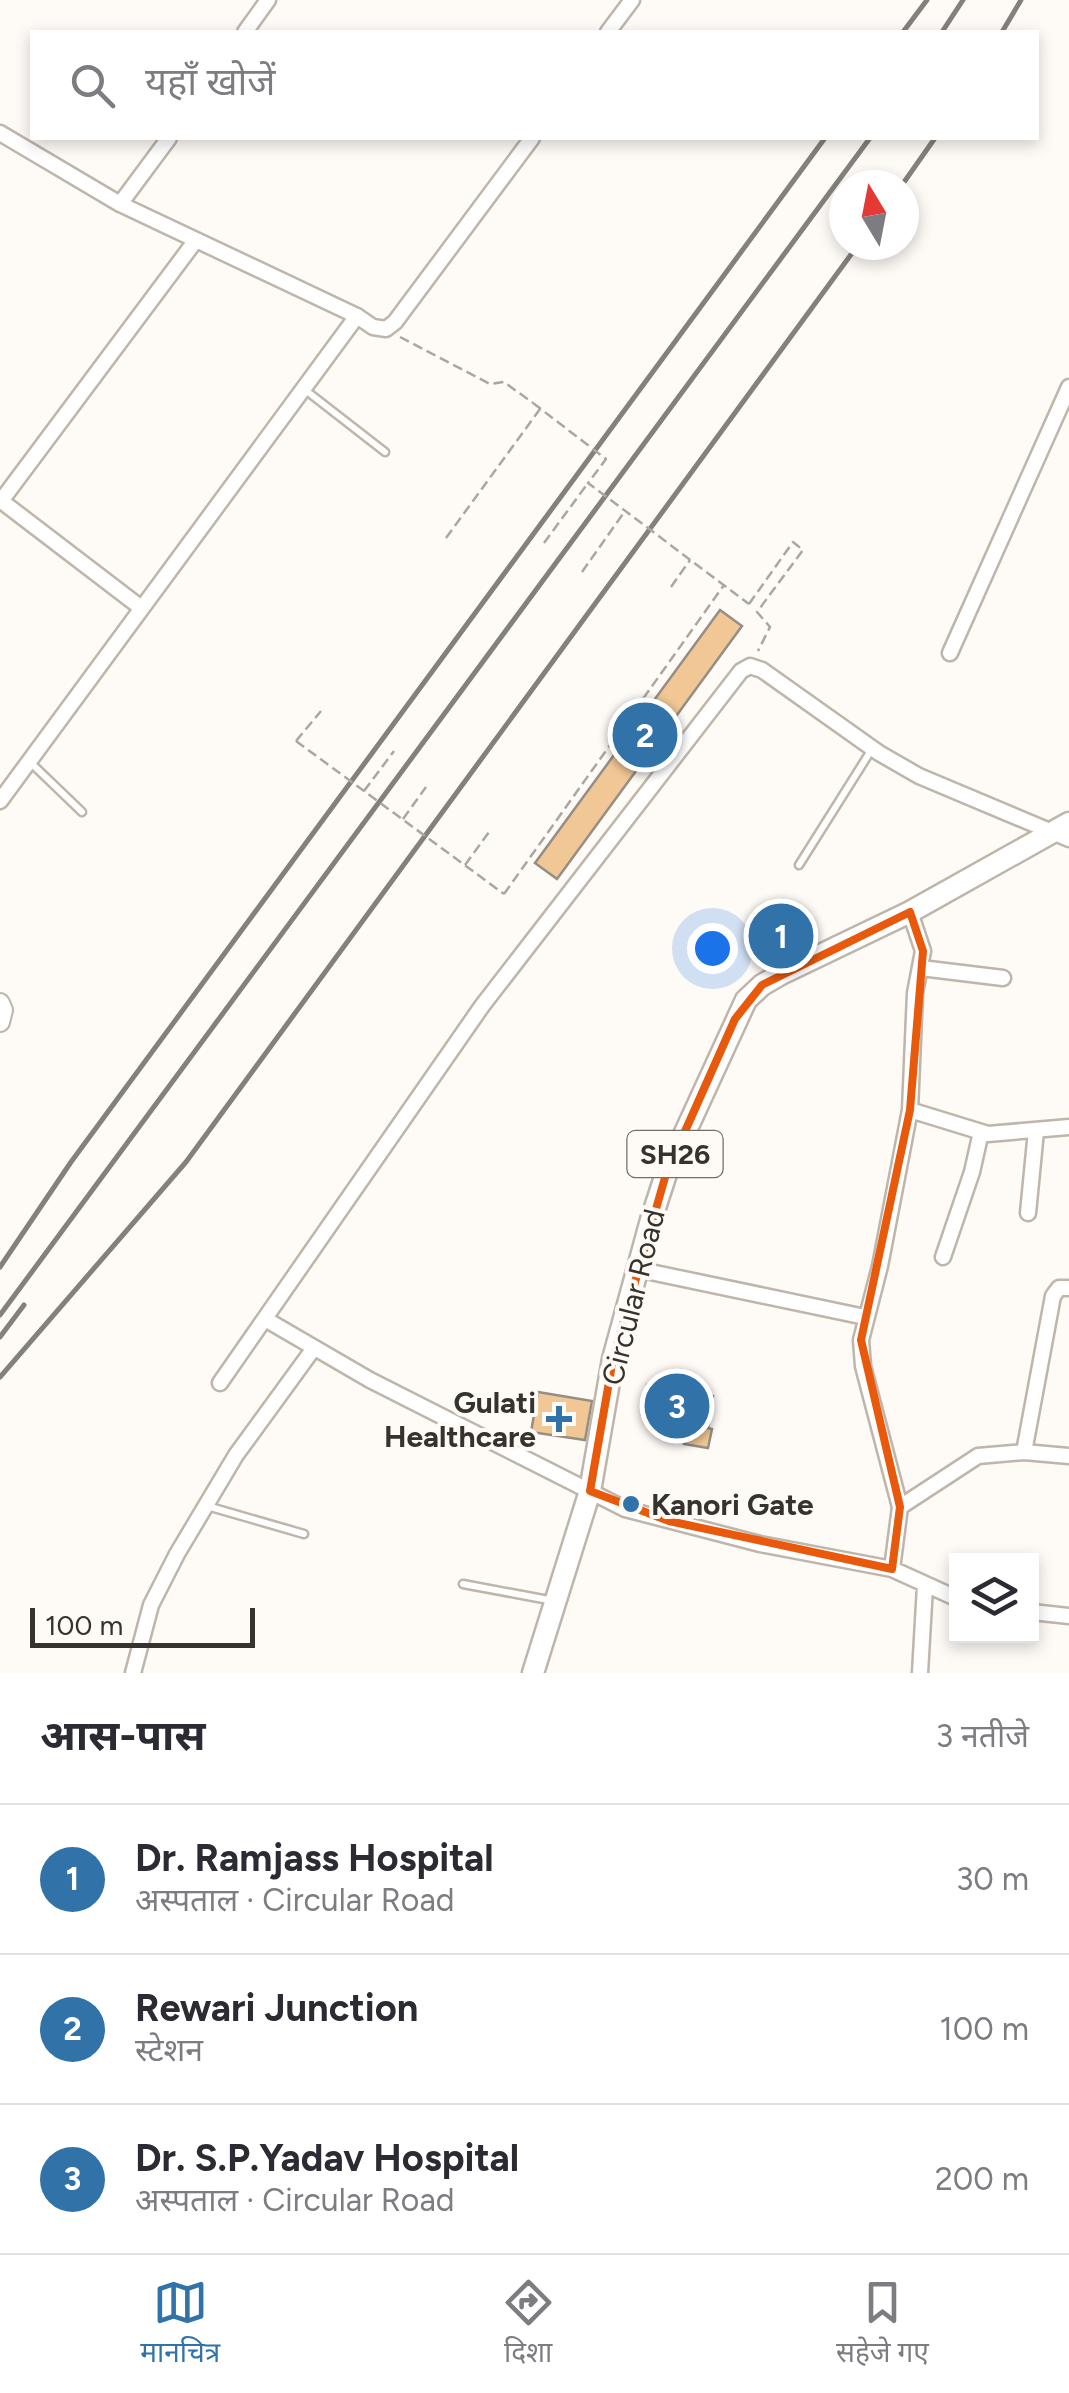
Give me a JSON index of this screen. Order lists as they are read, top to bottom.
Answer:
{
  "streets": {
    "main road": ["SH26", "Circular Road"]
  },
  "places": {
    "health": ["Gulati Healthcare"],
    "other": ["Kanori Gate"]
  },
  "scale_bar": "100 m",
  "north": "top",
  "page": {
    "search": "यहाँ खोजें",
    "pins": ["2", "1", "3"],
    "scale": "100 m",
    "heading": ["आस-पास", "3 नतीजे"],
    "list": [
      {
        "mark": "1",
        "name": "Dr. Ramjass Hospital",
        "note": "अस्पताल · Circular Road",
        "value": "30 m"
      },
      {
        "mark": "2",
        "name": "Rewari Junction",
        "note": "स्टेशन",
        "value": "100 m"
      },
      {
        "mark": "3",
        "name": "Dr. S.P.Yadav Hospital",
        "note": "अस्पताल · Circular Road",
        "value": "200 m"
      }
    ],
    "nav": ["मानचित्र", "दिशा", "सहेजे गए"]
  }
}
